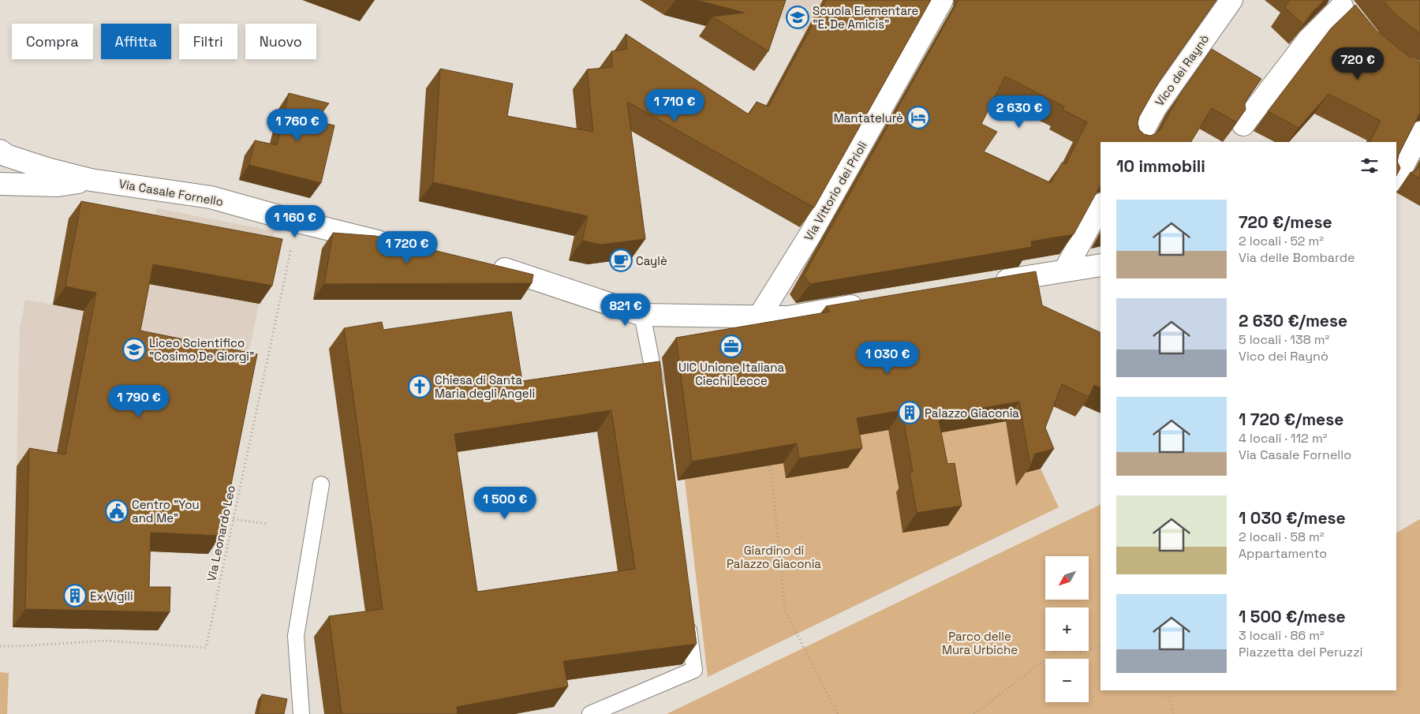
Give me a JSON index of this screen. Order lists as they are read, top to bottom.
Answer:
{
  "streets": {
    "street": ["Vico dei Raynò", "Via Vittorio dei Prioli", "Via Casale Fornello"],
    "path": ["Via Leonardo Leo"]
  },
  "crossings": [
    ["Via Casale Fornello", "Via Leonardo Leo"]
  ],
  "parks": ["Giardino di Palazzo Giaconia", "Parco delle Mura Urbiche"],
  "places": {
    "school or university": ["Scuola Elementare \"E. De Amicis\"", "Liceo Scientifico \"Cosimo De Giorgi\""],
    "hotel": ["Mantatelurè"],
    "cafe": ["Caylè"],
    "office": ["UIC Unione Italiana Ciechi Lecce"],
    "church": ["Chiesa di Santa Maria degli Angeli"],
    "building": ["Palazzo Giaconia", "Ex Vigili"],
    "public building": ["Centro \"You and Me\""]
  },
  "north": "bottom left",
  "page": {
    "chip": [
      "Compra",
      "Affitta",
      "Filtri",
      "Nuovo"
    ],
    "price": [
      "720 €",
      "1 710 €",
      "2 630 €",
      "1 760 €",
      "1 160 €",
      "1 720 €",
      "821 €",
      "1 030 €",
      "1 790 €",
      "1 500 €"
    ],
    "heading": "10 immobili",
    "list": [
      {
        "name": "720 €/mese",
        "note": "2 locali · 52 m² · Via delle Bombarde"
      },
      {
        "name": "2 630 €/mese",
        "note": "5 locali · 138 m² · Vico dei Raynò"
      },
      {
        "name": "1 720 €/mese",
        "note": "4 locali · 112 m² · Via Casale Fornello"
      },
      {
        "name": "1 030 €/mese",
        "note": "2 locali · 58 m² · Appartamento"
      },
      {
        "name": "1 500 €/mese",
        "note": "3 locali · 86 m² · Piazzetta dei Peruzzi"
      }
    ],
    "map_buttons": ["+", "−"]
  }
}
